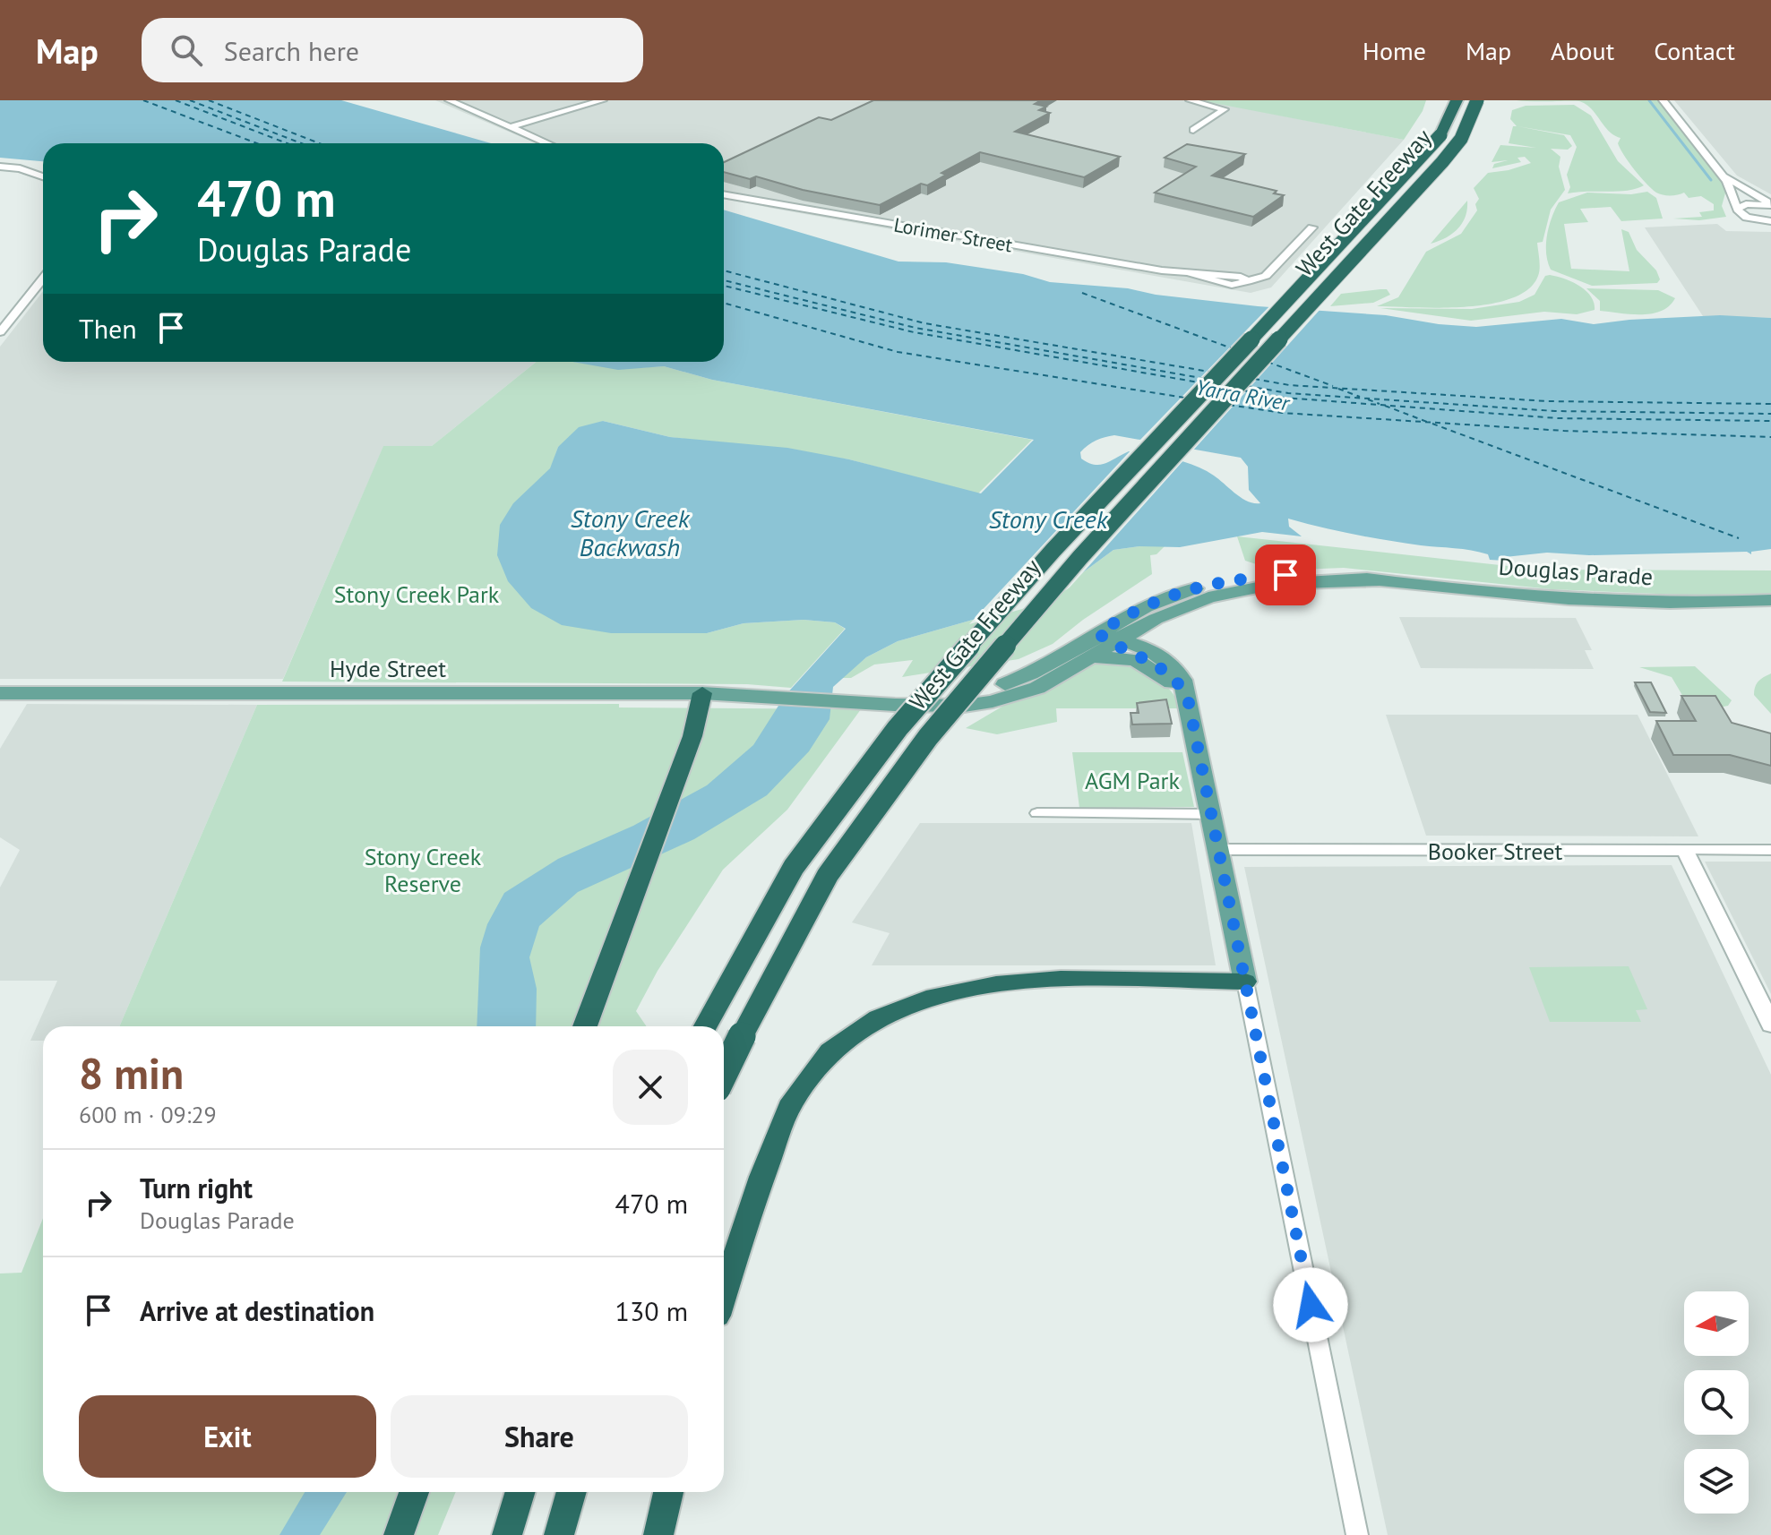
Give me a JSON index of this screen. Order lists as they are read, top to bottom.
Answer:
{
  "streets": {
    "highway": ["West Gate Freeway"],
    "main road": ["Douglas Parade", "Hyde Street"],
    "street": ["Lorimer Street", "Booker Street"]
  },
  "crossings": [
    ["Douglas Parade", "Hyde Street"]
  ],
  "water": ["Yarra River", "Stony Creek Backwash", "Stony Creek"],
  "parks": ["Stony Creek Park", "AGM Park", "Stony Creek Reserve"],
  "north": "left",
  "page": {
    "header": "Map",
    "search": "Search here",
    "nav": [
      "Home",
      "Map",
      "About",
      "Contact"
    ],
    "turn": ["470 m", "Douglas Parade"],
    "then": "Then",
    "heading": ["8 min", "600 m · 09:29"],
    "list": [
      {
        "name": "Turn right",
        "note": "Douglas Parade",
        "value": "470 m"
      },
      {
        "name": "Arrive at destination",
        "value": "130 m"
      }
    ],
    "buttons": ["Exit", "Share"]
  }
}
